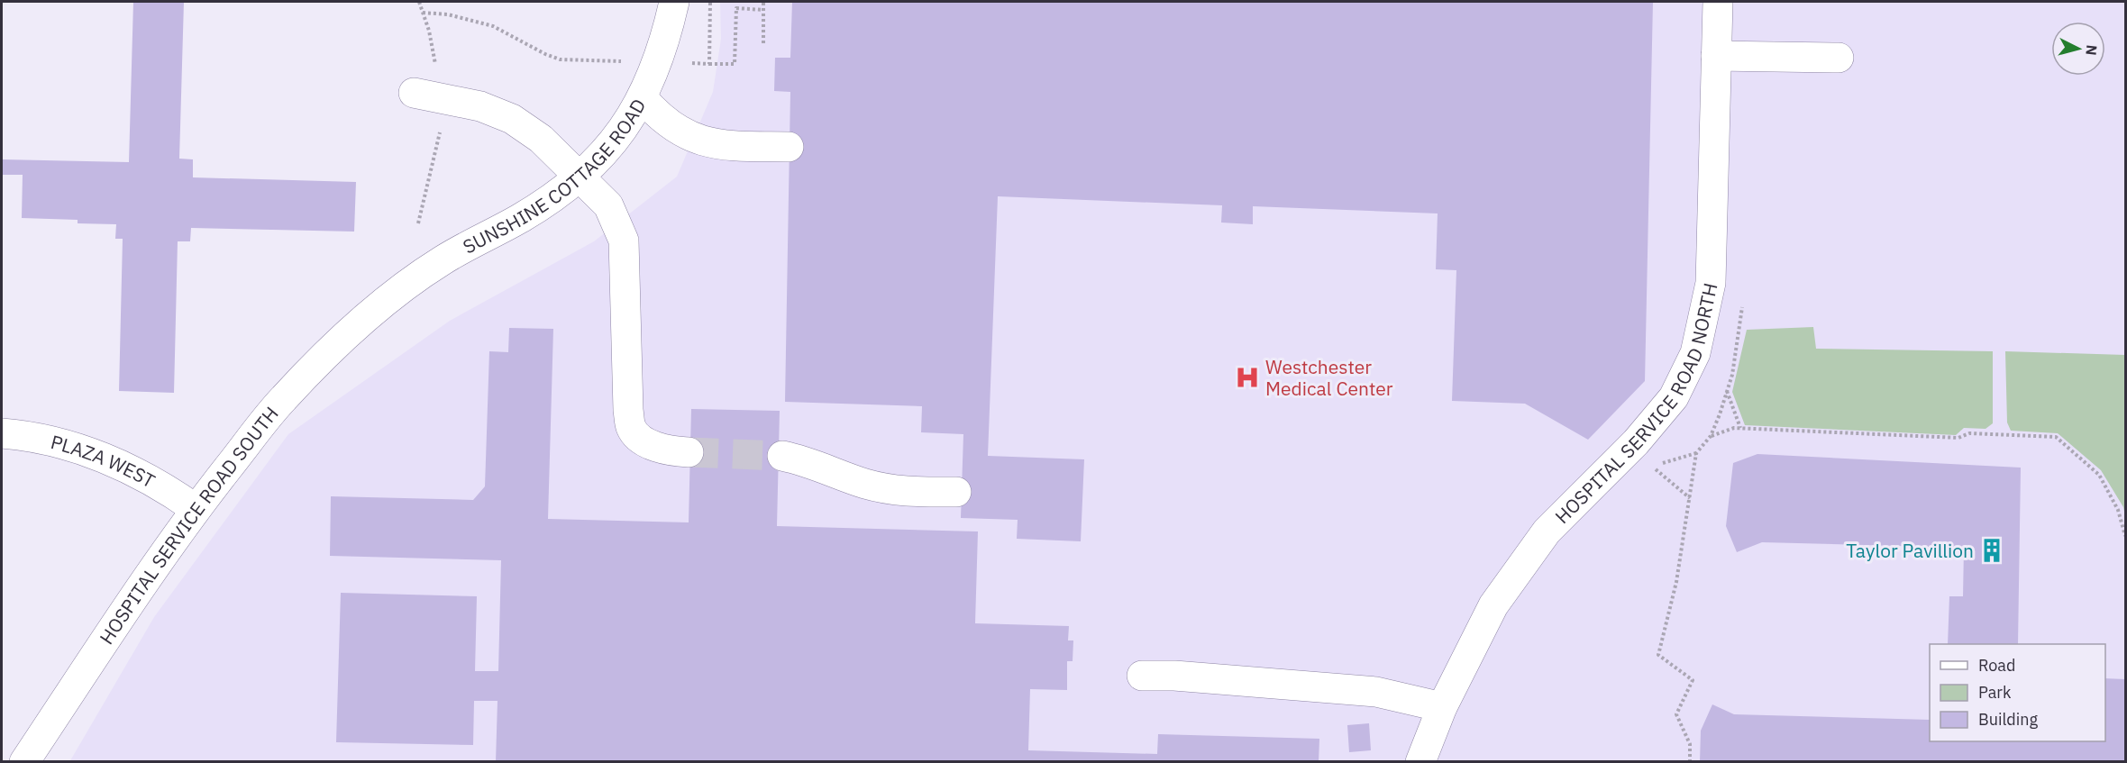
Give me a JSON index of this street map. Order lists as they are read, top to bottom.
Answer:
{
  "streets": {
    "street": [
      "SUNSHINE COTTAGE ROAD",
      "HOSPITAL SERVICE ROAD NORTH",
      "PLAZA WEST",
      "HOSPITAL SERVICE ROAD SOUTH"
    ]
  },
  "crossings": [
    ["SUNSHINE COTTAGE ROAD", "HOSPITAL SERVICE ROAD SOUTH"],
    ["PLAZA WEST", "HOSPITAL SERVICE ROAD SOUTH"]
  ],
  "places": {
    "hospital": ["Westchester Medical Center"],
    "building": ["Taylor Pavillion"]
  },
  "legend": ["Road", "Park", "Building"],
  "north": "right"
}
